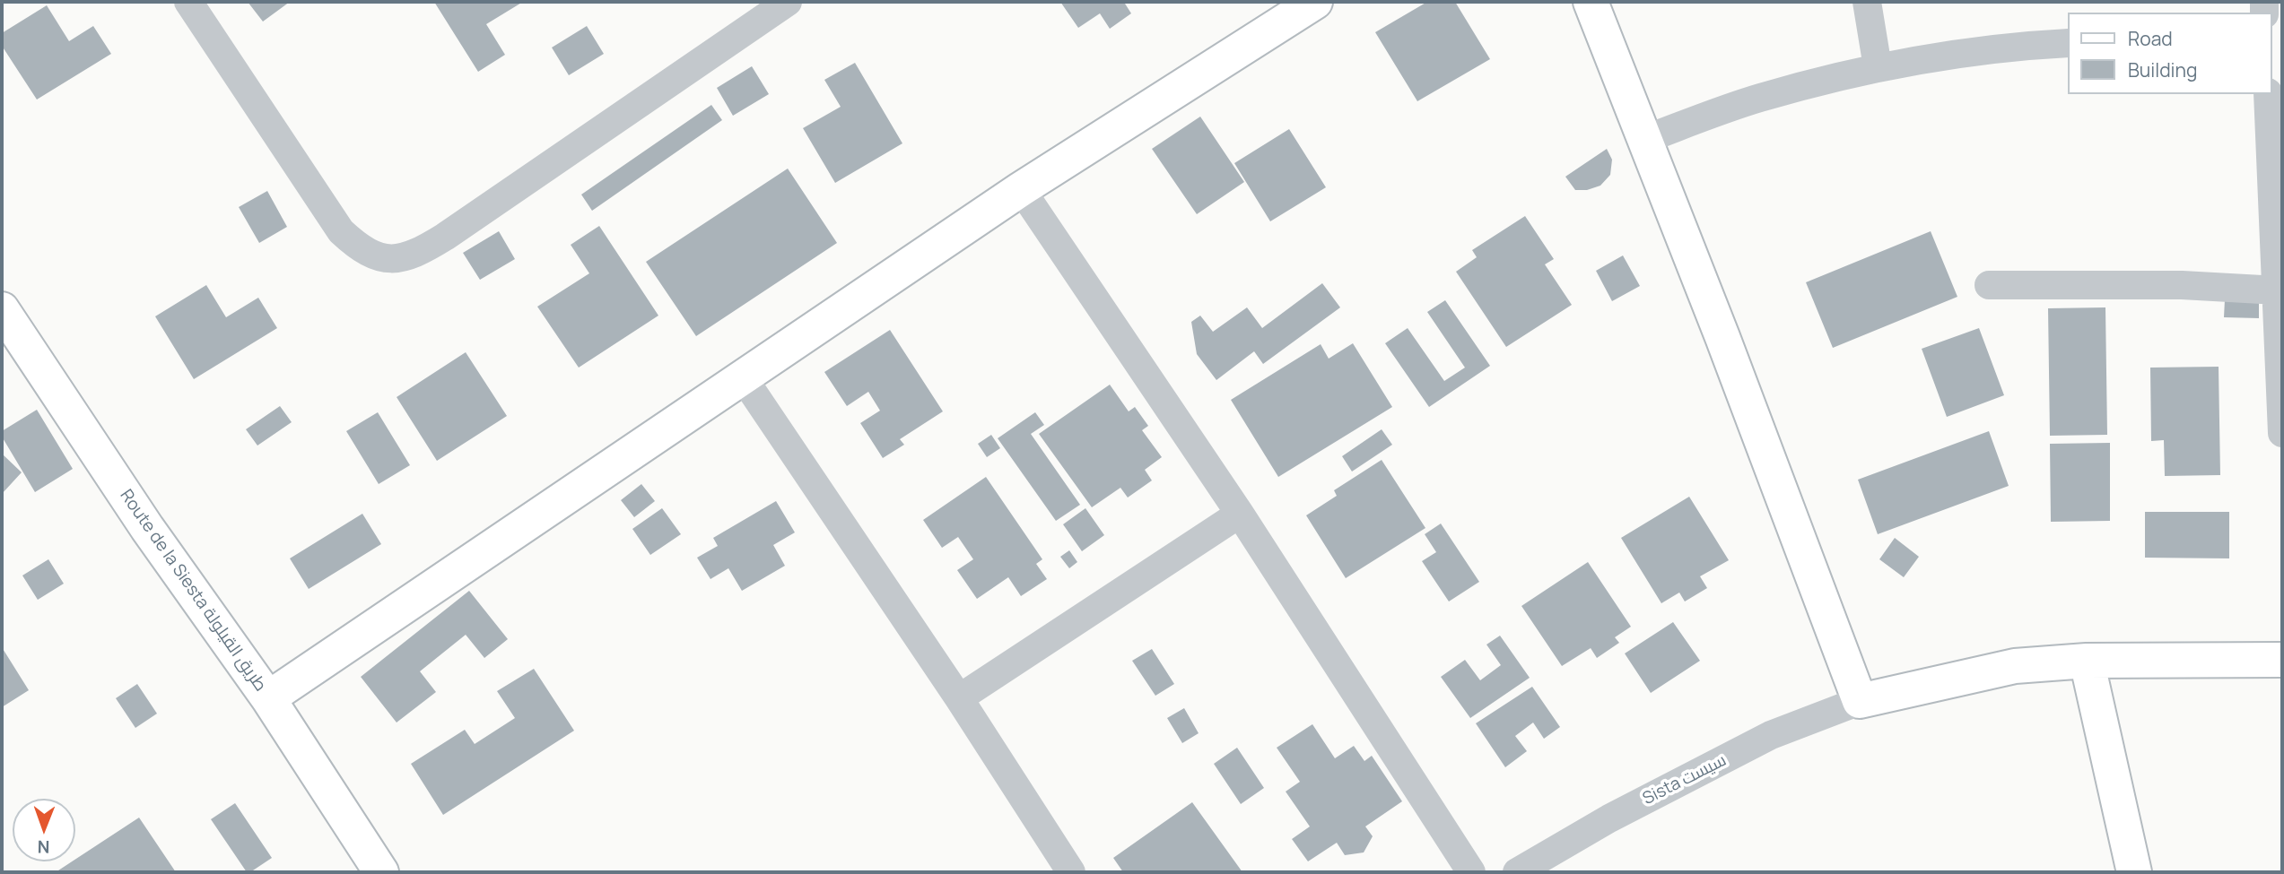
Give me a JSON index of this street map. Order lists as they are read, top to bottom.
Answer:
{
  "streets": {
    "main road": ["Route de la Siesta طريق القيلولة"],
    "street": ["Sista سيست"]
  },
  "legend": ["Road", "Building"],
  "north": "bottom"
}
